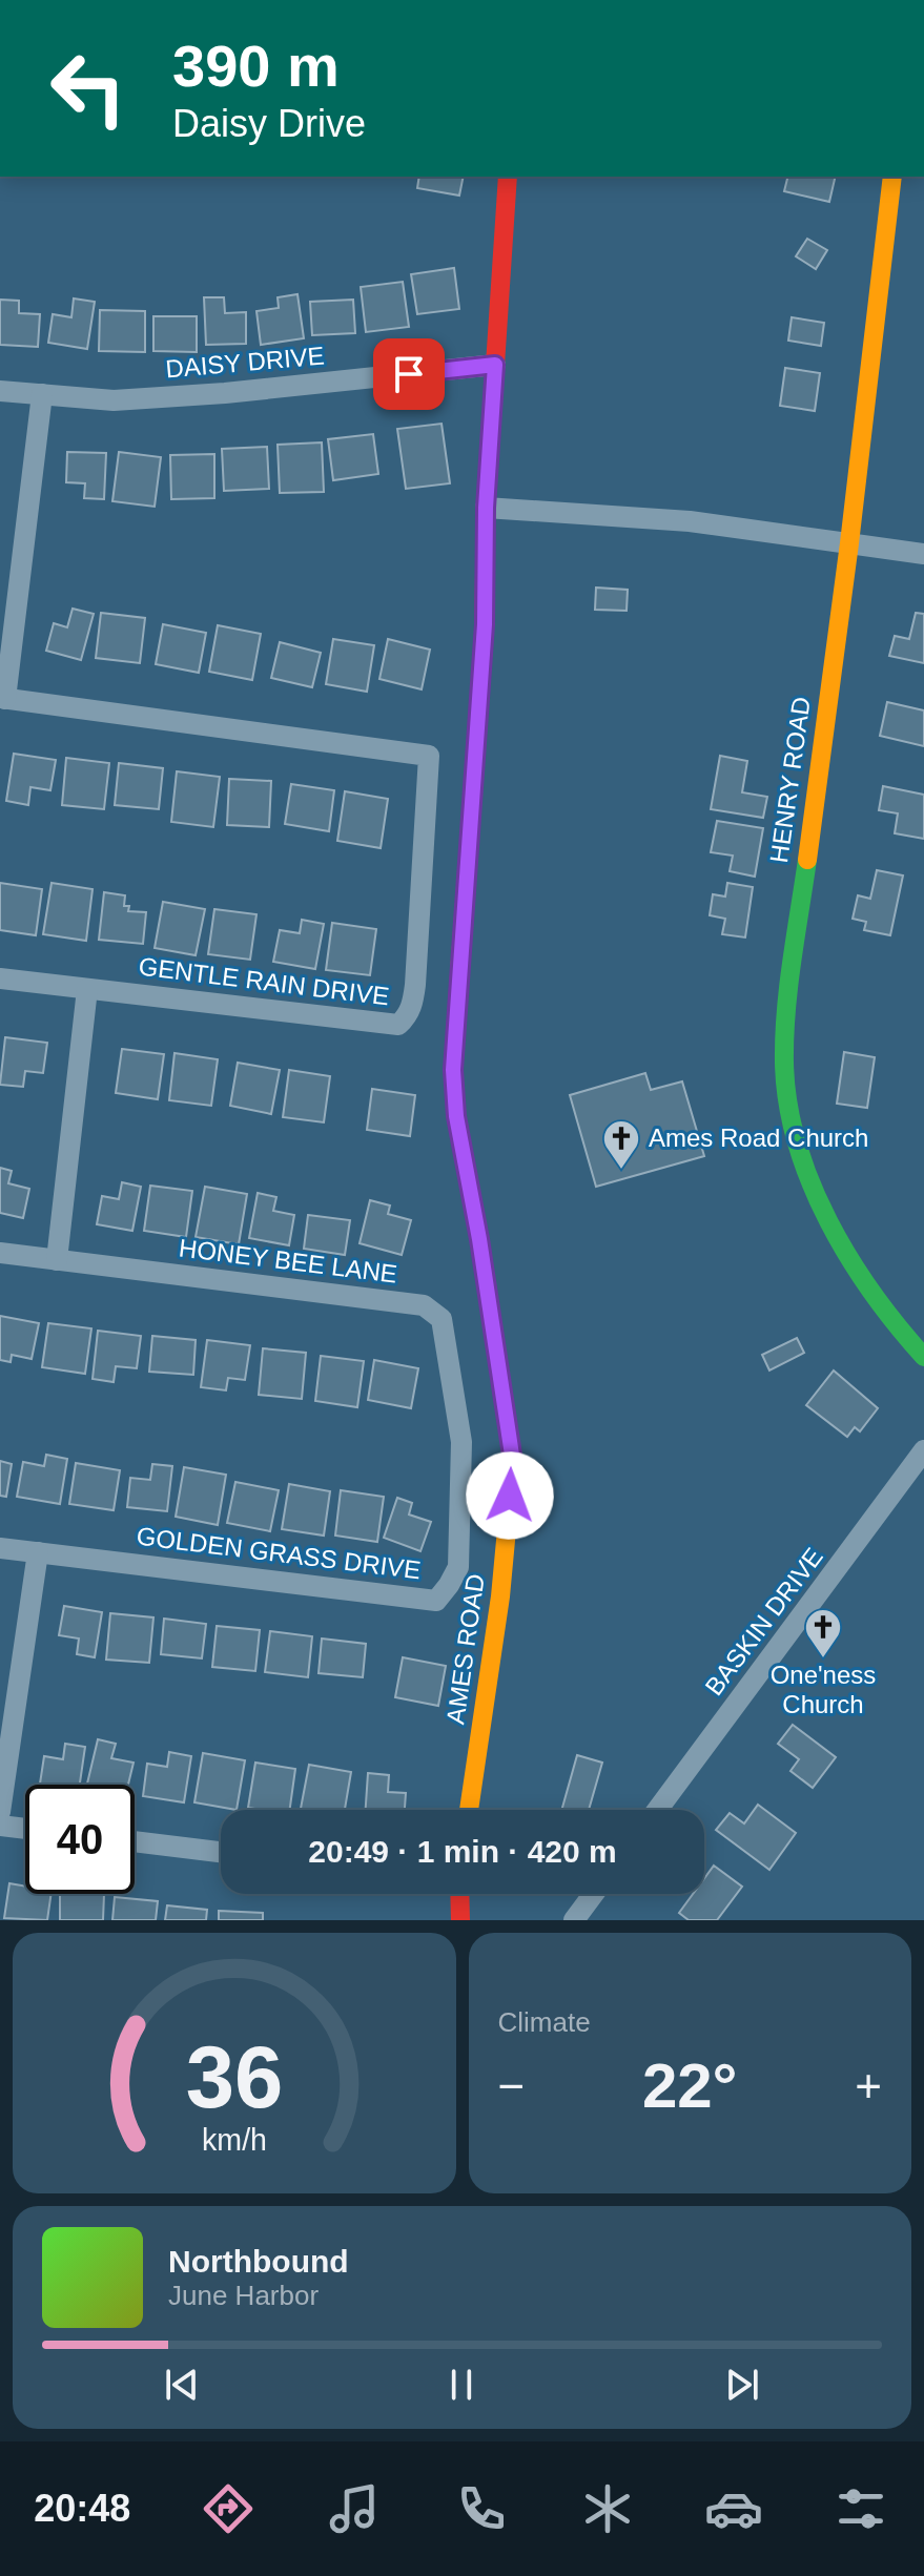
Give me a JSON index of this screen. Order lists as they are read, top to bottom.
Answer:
{
  "streets": {
    "street": [
      "DAISY DRIVE",
      "HENRY ROAD",
      "GENTLE RAIN DRIVE",
      "HONEY BEE LANE",
      "GOLDEN GRASS DRIVE",
      "BASKIN DRIVE",
      "AMES ROAD"
    ]
  },
  "crossings": [
    ["DAISY DRIVE", "AMES ROAD"],
    ["HONEY BEE LANE", "GOLDEN GRASS DRIVE"]
  ],
  "places": {
    "church": ["Ames Road Church", "One'ness Church"]
  },
  "page": {
    "turn": ["390 m", "Daisy Drive"],
    "limit": "40",
    "trip": "20:49 · 1 min · 420 m",
    "tile": "Climate",
    "heat": ["−", "22°", "+"],
    "song": ["Northbound", "June Harbor"],
    "tabs": "20:48",
    "gauge": ["36", "km/h"]
  }
}
